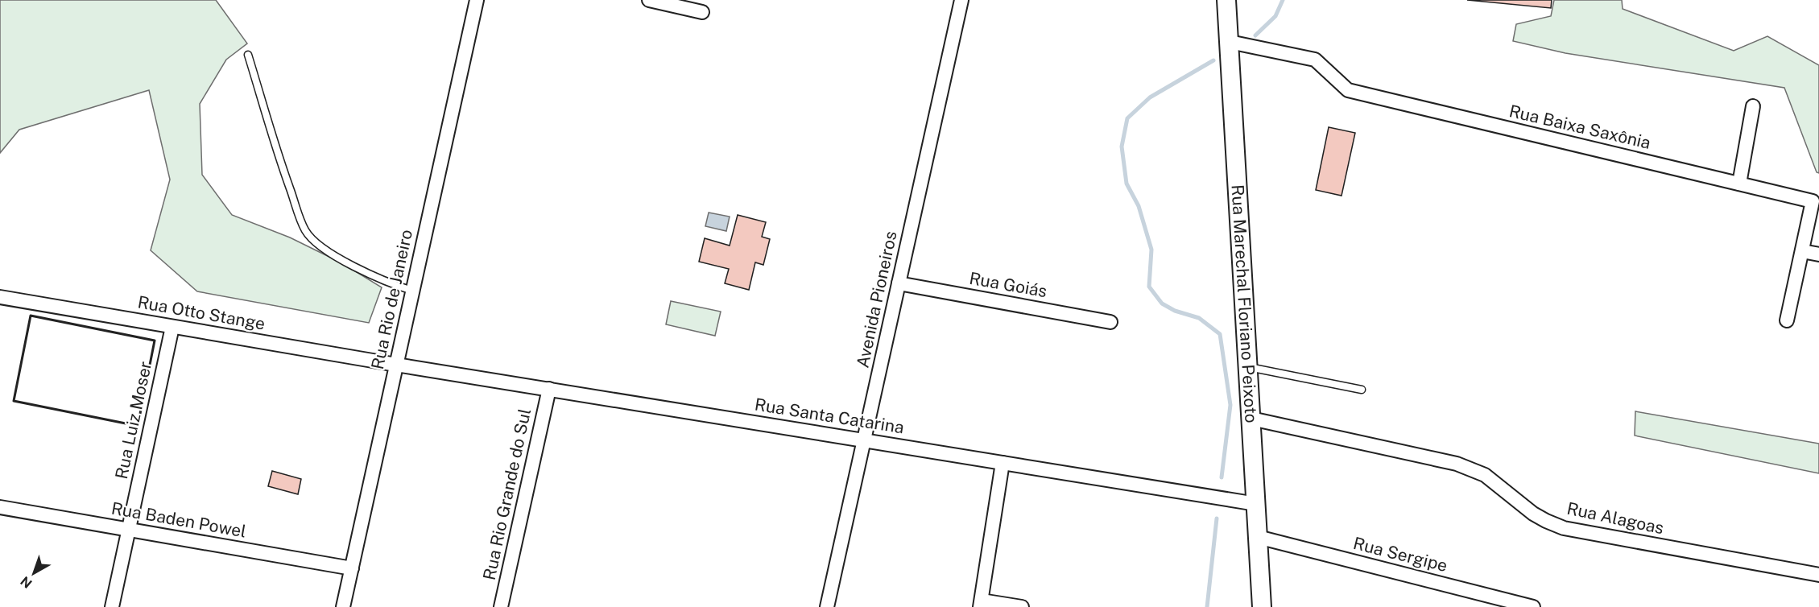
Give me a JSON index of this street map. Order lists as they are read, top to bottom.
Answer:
{
  "streets": {
    "main road": ["Rua Marechal Floriano Peixoto"],
    "street": [
      "Rua Baixa Saxônia",
      "Rua Goiás",
      "Rua Rio de Janeiro",
      "Avenida Pioneiros",
      "Rua Otto Stange",
      "Rua Santa Catarina",
      "Rua Luiz Moser",
      "Rua Rio Grande do Sul",
      "Rua Alagoas",
      "Rua Baden Powel",
      "Rua Sergipe"
    ]
  },
  "crossings": [
    ["Rua Baixa Saxônia", "Rua Marechal Floriano Peixoto"],
    ["Rua Goiás", "Avenida Pioneiros"],
    ["Rua Rio de Janeiro", "Rua Otto Stange"],
    ["Rua Rio de Janeiro", "Rua Santa Catarina"],
    ["Rua Rio de Janeiro", "Rua Baden Powel"],
    ["Avenida Pioneiros", "Rua Santa Catarina"],
    ["Rua Marechal Floriano Peixoto", "Rua Santa Catarina"],
    ["Rua Marechal Floriano Peixoto", "Rua Alagoas"],
    ["Rua Marechal Floriano Peixoto", "Rua Sergipe"],
    ["Rua Otto Stange", "Rua Santa Catarina"],
    ["Rua Otto Stange", "Rua Luiz Moser"],
    ["Rua Santa Catarina", "Rua Rio Grande do Sul"],
    ["Rua Luiz Moser", "Rua Baden Powel"]
  ],
  "north": "bottom left"
}
